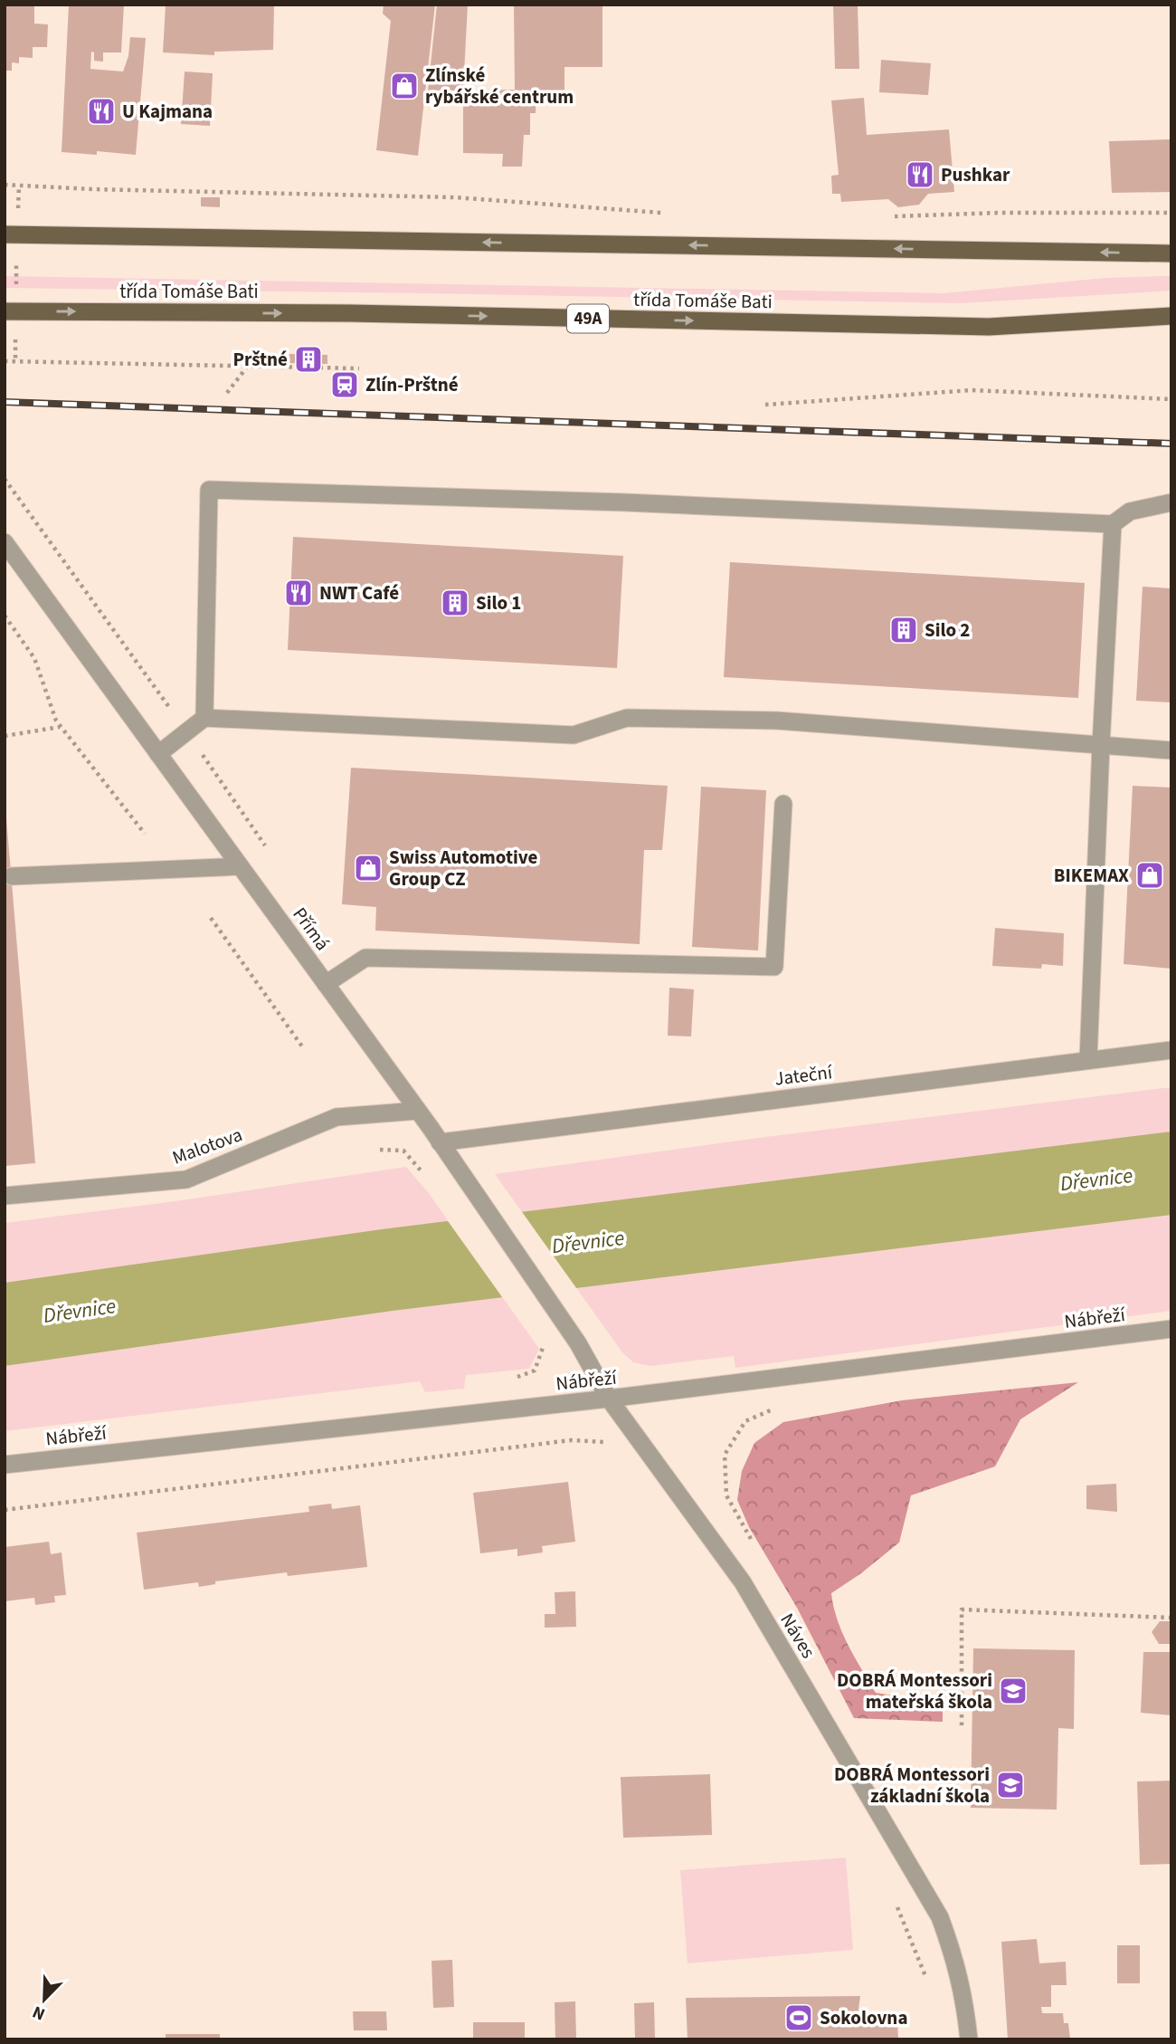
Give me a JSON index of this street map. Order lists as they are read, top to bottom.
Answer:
{
  "streets": {
    "main road": ["třída Tomáše Bati", "49A"],
    "street": [
      "Přímá",
      "Jateční",
      "Malotova",
      "Nábřeží",
      "Náves"
    ]
  },
  "crossings": [
    ["Přímá", "Jateční"],
    ["Přímá", "Malotova"],
    ["Přímá", "Náves"],
    ["Nábřeží", "Náves"]
  ],
  "water": ["Dřevnice"],
  "places": {
    "shop": ["Zlínské rybářské centrum", "Swiss Automotive Group CZ", "BIKEMAX"],
    "restaurant": ["U Kajmana", "Pushkar", "NWT Café"],
    "building": ["Prštné", "Silo 1", "Silo 2"],
    "station": ["Zlín-Prštné"],
    "school or university": ["DOBRÁ Montessori mateřská škola", "DOBRÁ Montessori základní škola"],
    "sports": ["Sokolovna"]
  },
  "north": "bottom left"
}
